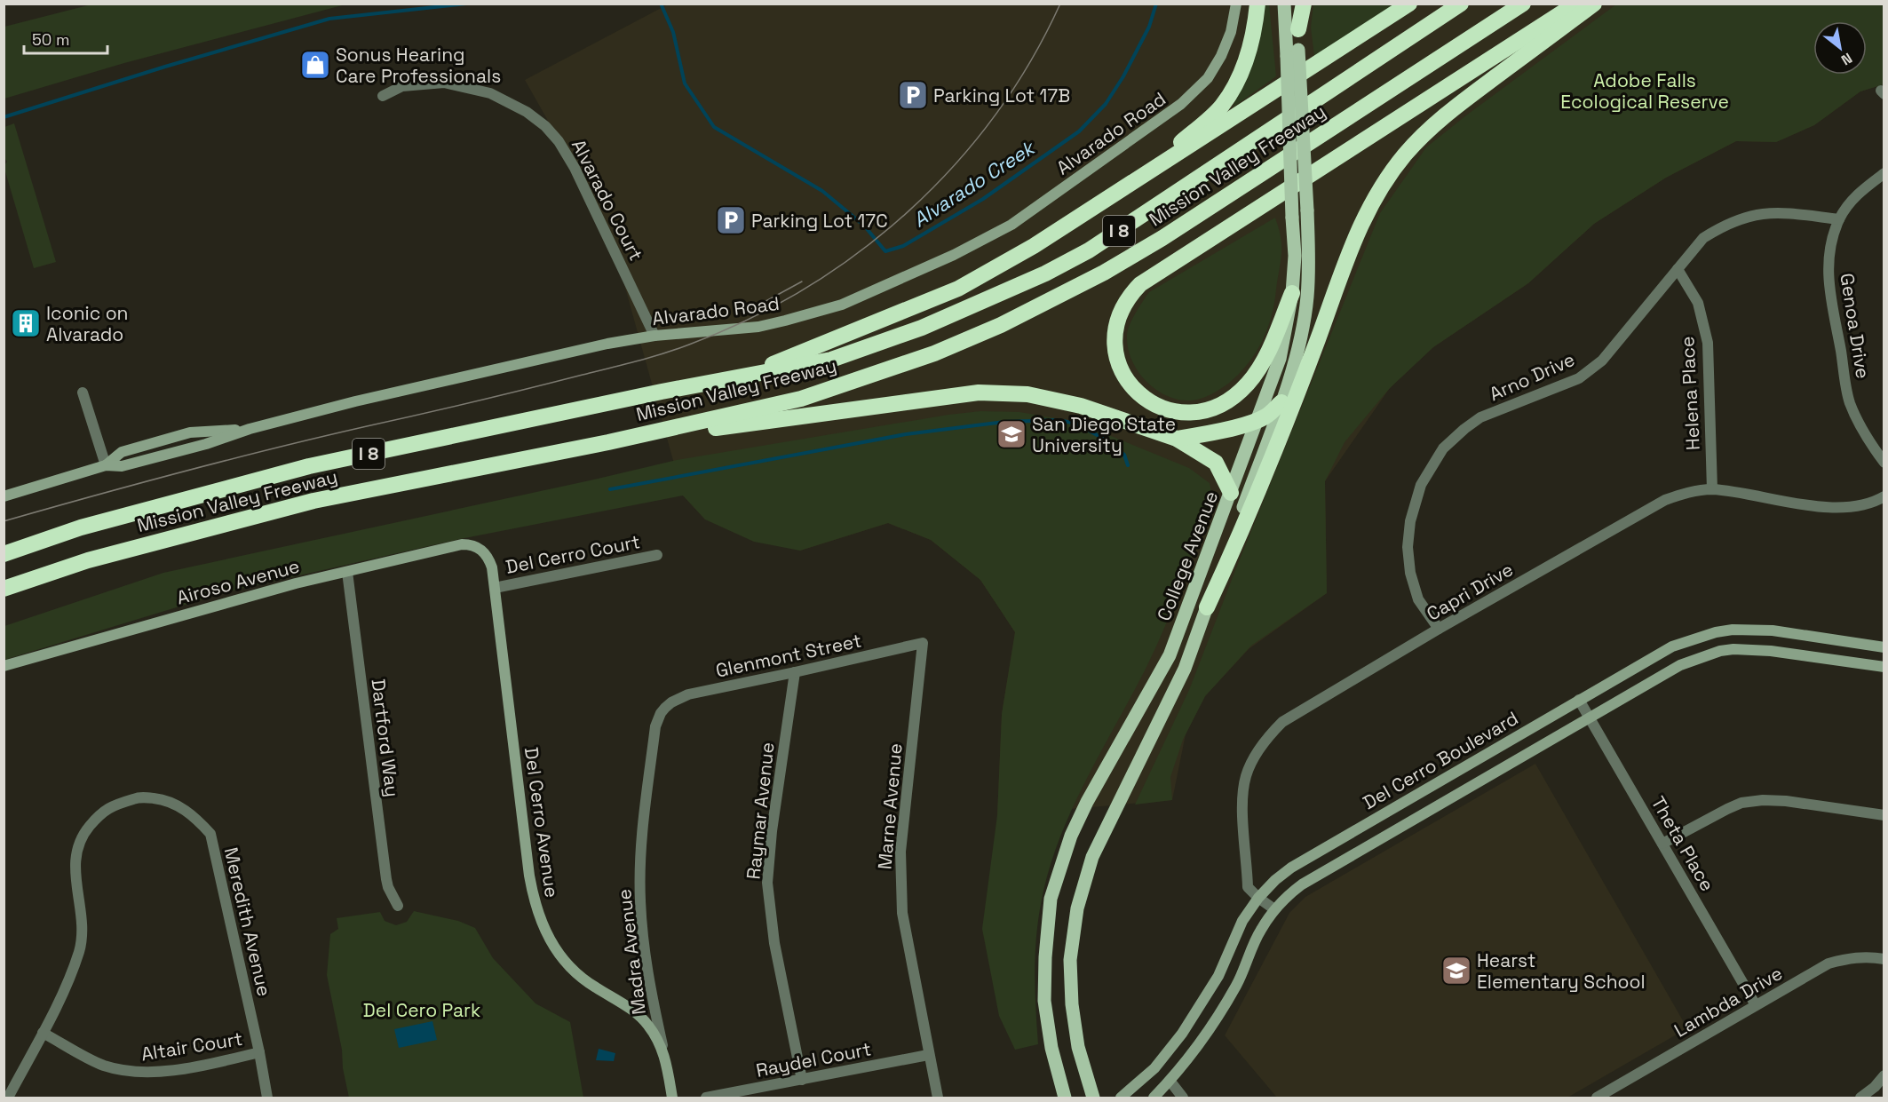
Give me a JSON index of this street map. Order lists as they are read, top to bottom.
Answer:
{
  "streets": {
    "highway": ["Mission Valley Freeway", "I 8"],
    "main road": ["College Avenue"],
    "street": [
      "Alvarado Road",
      "Alvarado Court",
      "Genoa Drive",
      "Arno Drive",
      "Helena Place",
      "Del Cerro Court",
      "Airoso Avenue",
      "Capri Drive",
      "Glenmont Street",
      "Dartford Way",
      "Del Cerro Boulevard",
      "Marne Avenue",
      "Raymar Avenue",
      "Del Cerro Avenue",
      "Theta Place",
      "Meredith Avenue",
      "Madra Avenue",
      "Lambda Drive",
      "Altair Court",
      "Raydel Court"
    ]
  },
  "crossings": [
    ["Alvarado Road", "Alvarado Court"],
    ["Genoa Drive", "Arno Drive"],
    ["Arno Drive", "Helena Place"],
    ["Arno Drive", "Capri Drive"],
    ["Helena Place", "Capri Drive"],
    ["Del Cerro Court", "Del Cerro Avenue"],
    ["Airoso Avenue", "Dartford Way"],
    ["Airoso Avenue", "Del Cerro Avenue"],
    ["Capri Drive", "Del Cerro Boulevard"],
    ["Glenmont Street", "Marne Avenue"],
    ["Glenmont Street", "Raymar Avenue"],
    ["Glenmont Street", "Madra Avenue"],
    ["Del Cerro Boulevard", "Theta Place"],
    ["Marne Avenue", "Raydel Court"],
    ["Raymar Avenue", "Raydel Court"],
    ["Del Cerro Avenue", "Madra Avenue"],
    ["Theta Place", "Lambda Drive"],
    ["Meredith Avenue", "Altair Court"]
  ],
  "water": ["Alvarado Creek"],
  "parks": ["Adobe Falls Ecological Reserve", "Del Cero Park"],
  "places": {
    "shop": ["Sonus Hearing Care Professionals"],
    "parking": ["Parking Lot 17B", "Parking Lot 17C"],
    "building": ["Iconic on Alvarado"],
    "school or university": ["San Diego State University", "Hearst Elementary School"]
  },
  "scale_bar": "50 m",
  "north": "bottom right"
}
